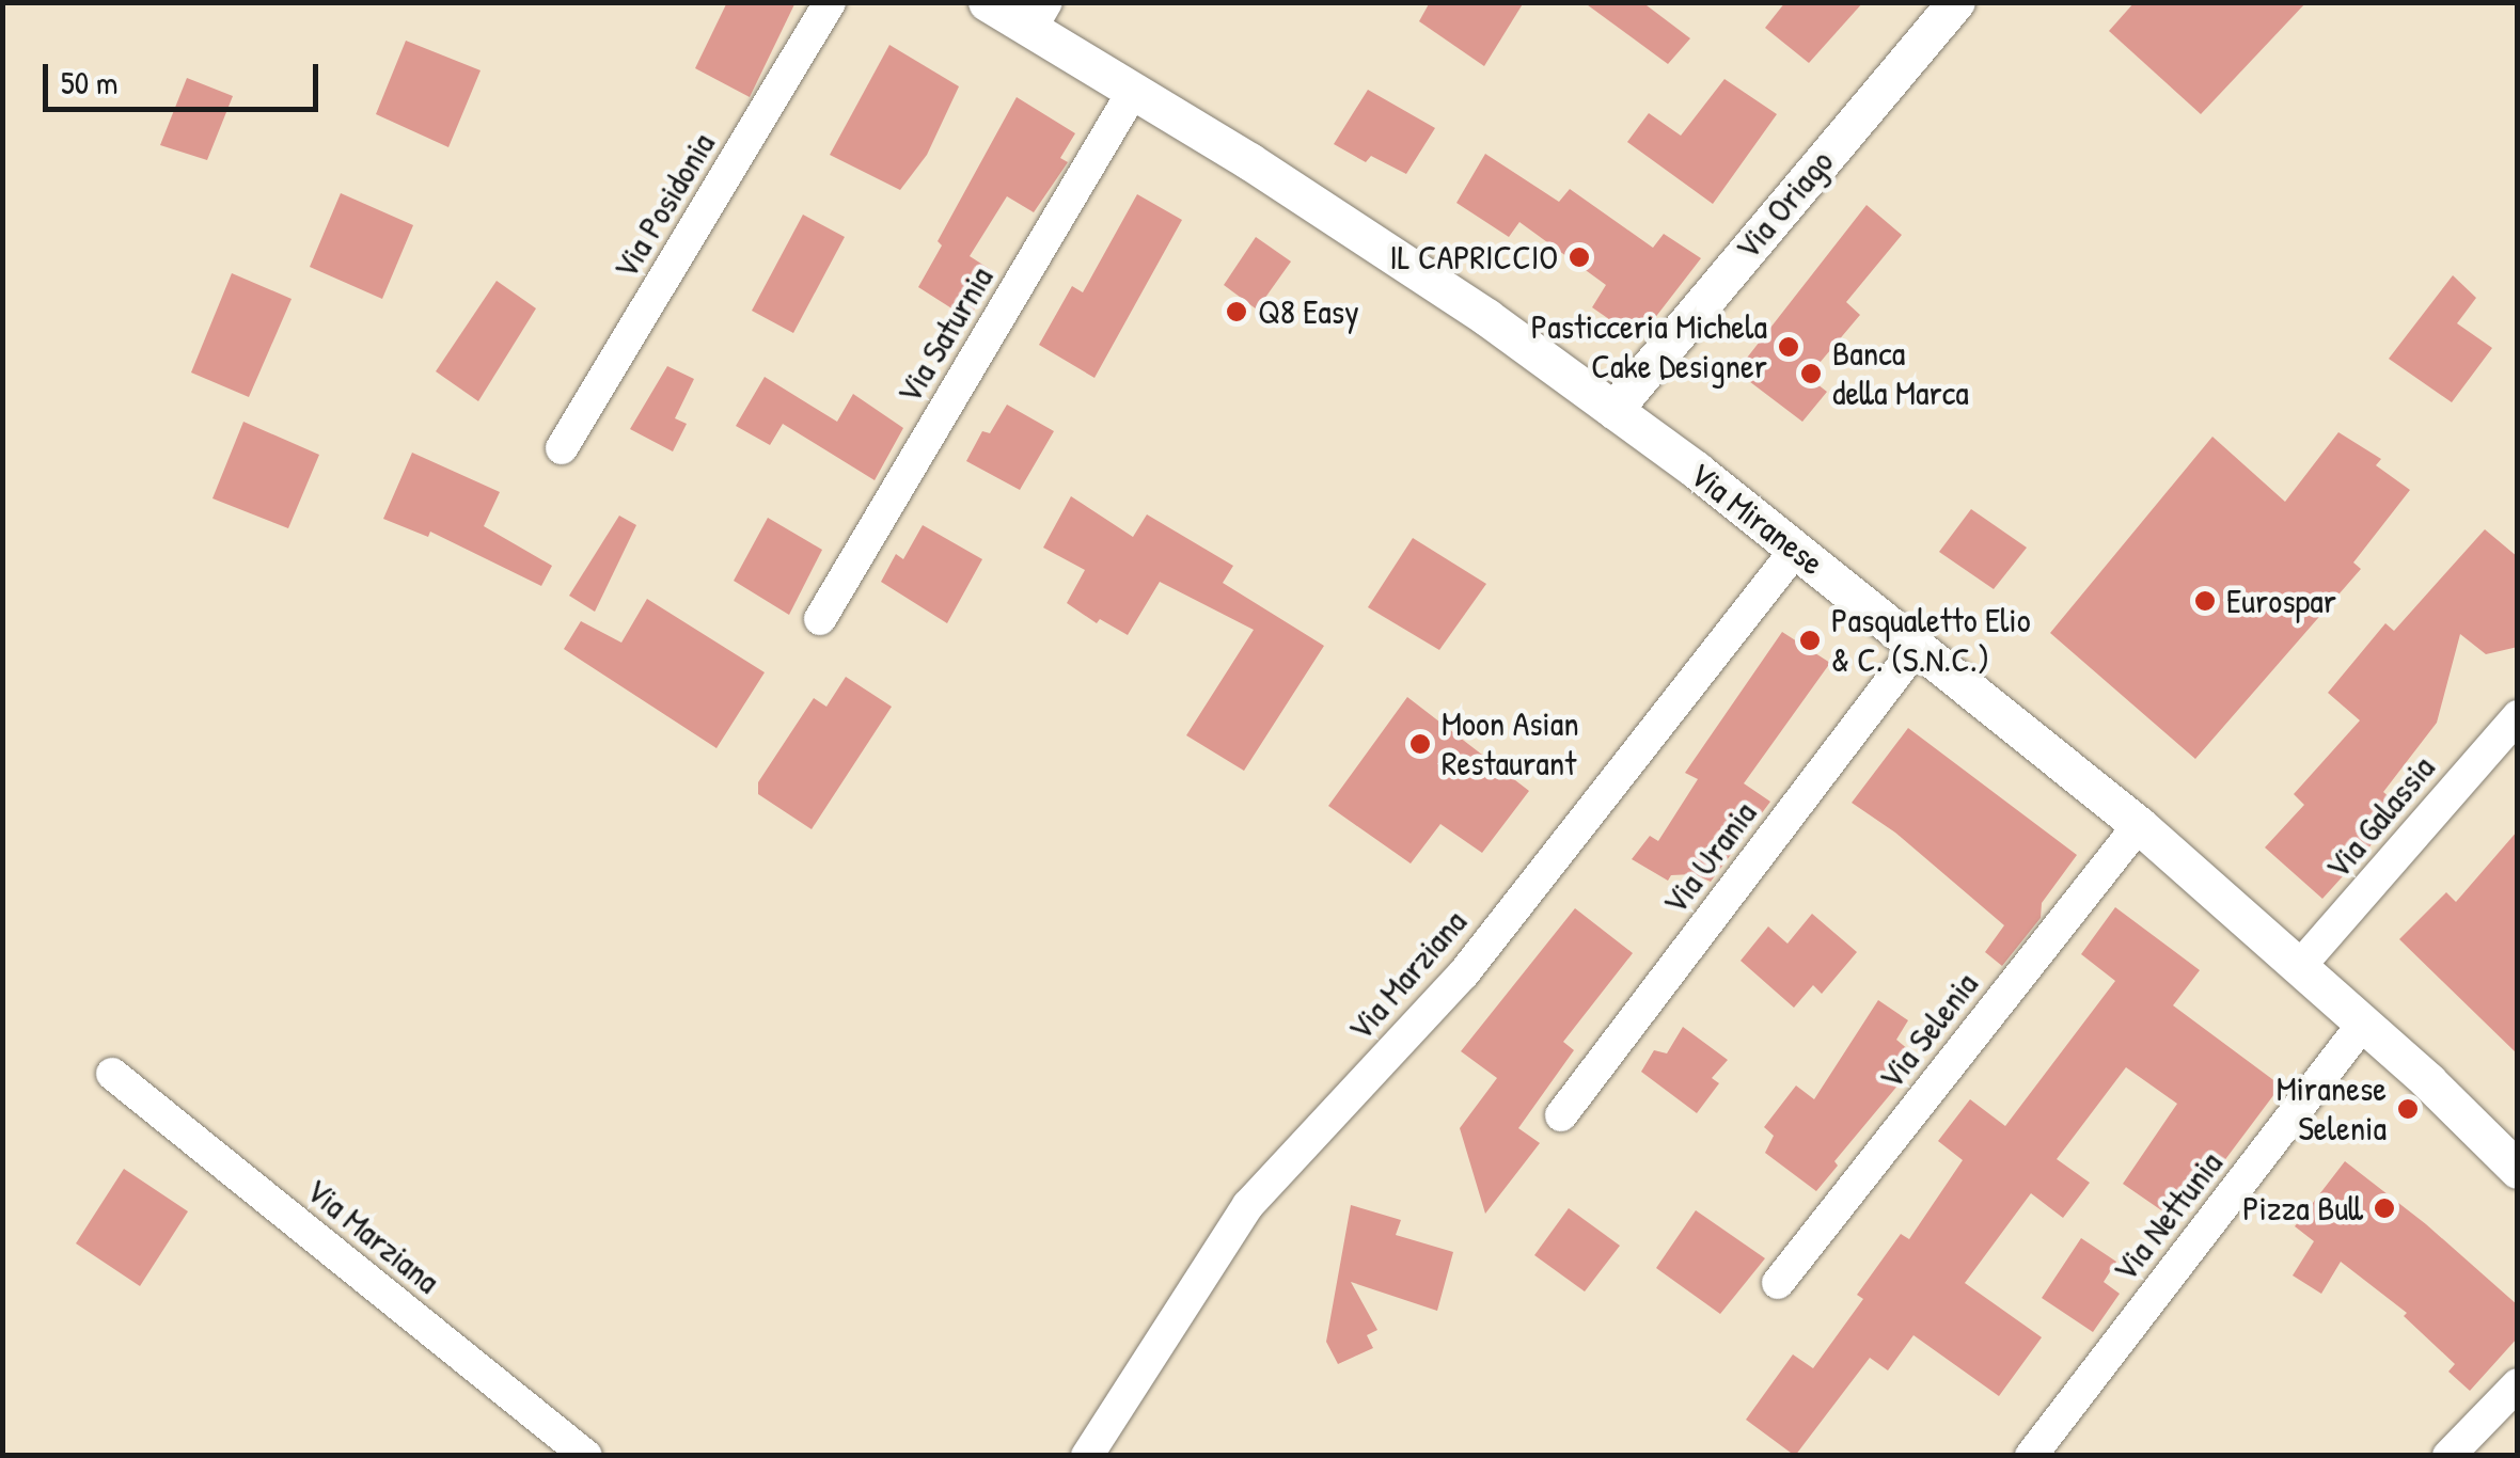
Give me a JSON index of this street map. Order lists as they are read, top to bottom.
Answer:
{
  "streets": {
    "street": [
      "Via Oriago",
      "Via Posidonia",
      "Via Saturnia",
      "Via Miranese",
      "Via Galassia",
      "Via Urania",
      "Via Marziana",
      "Via Selenia",
      "Via Nettunia"
    ]
  },
  "crossings": [
    ["Via Oriago", "Via Miranese"],
    ["Via Saturnia", "Via Miranese"],
    ["Via Miranese", "Via Galassia"],
    ["Via Miranese", "Via Urania"],
    ["Via Miranese", "Via Marziana"],
    ["Via Miranese", "Via Selenia"],
    ["Via Miranese", "Via Nettunia"]
  ],
  "places": [
    "IL CAPRICCIO",
    "Q8 Easy",
    "Pasticceria Michela Cake Designer",
    "Banca della Marca",
    "Eurospar",
    "Pasqualetto Elio & C. (S.N.C.)",
    "Moon Asian Restaurant",
    "Miranese Selenia",
    "Pizza Bull"
  ],
  "scale_bar": "50 m"
}
